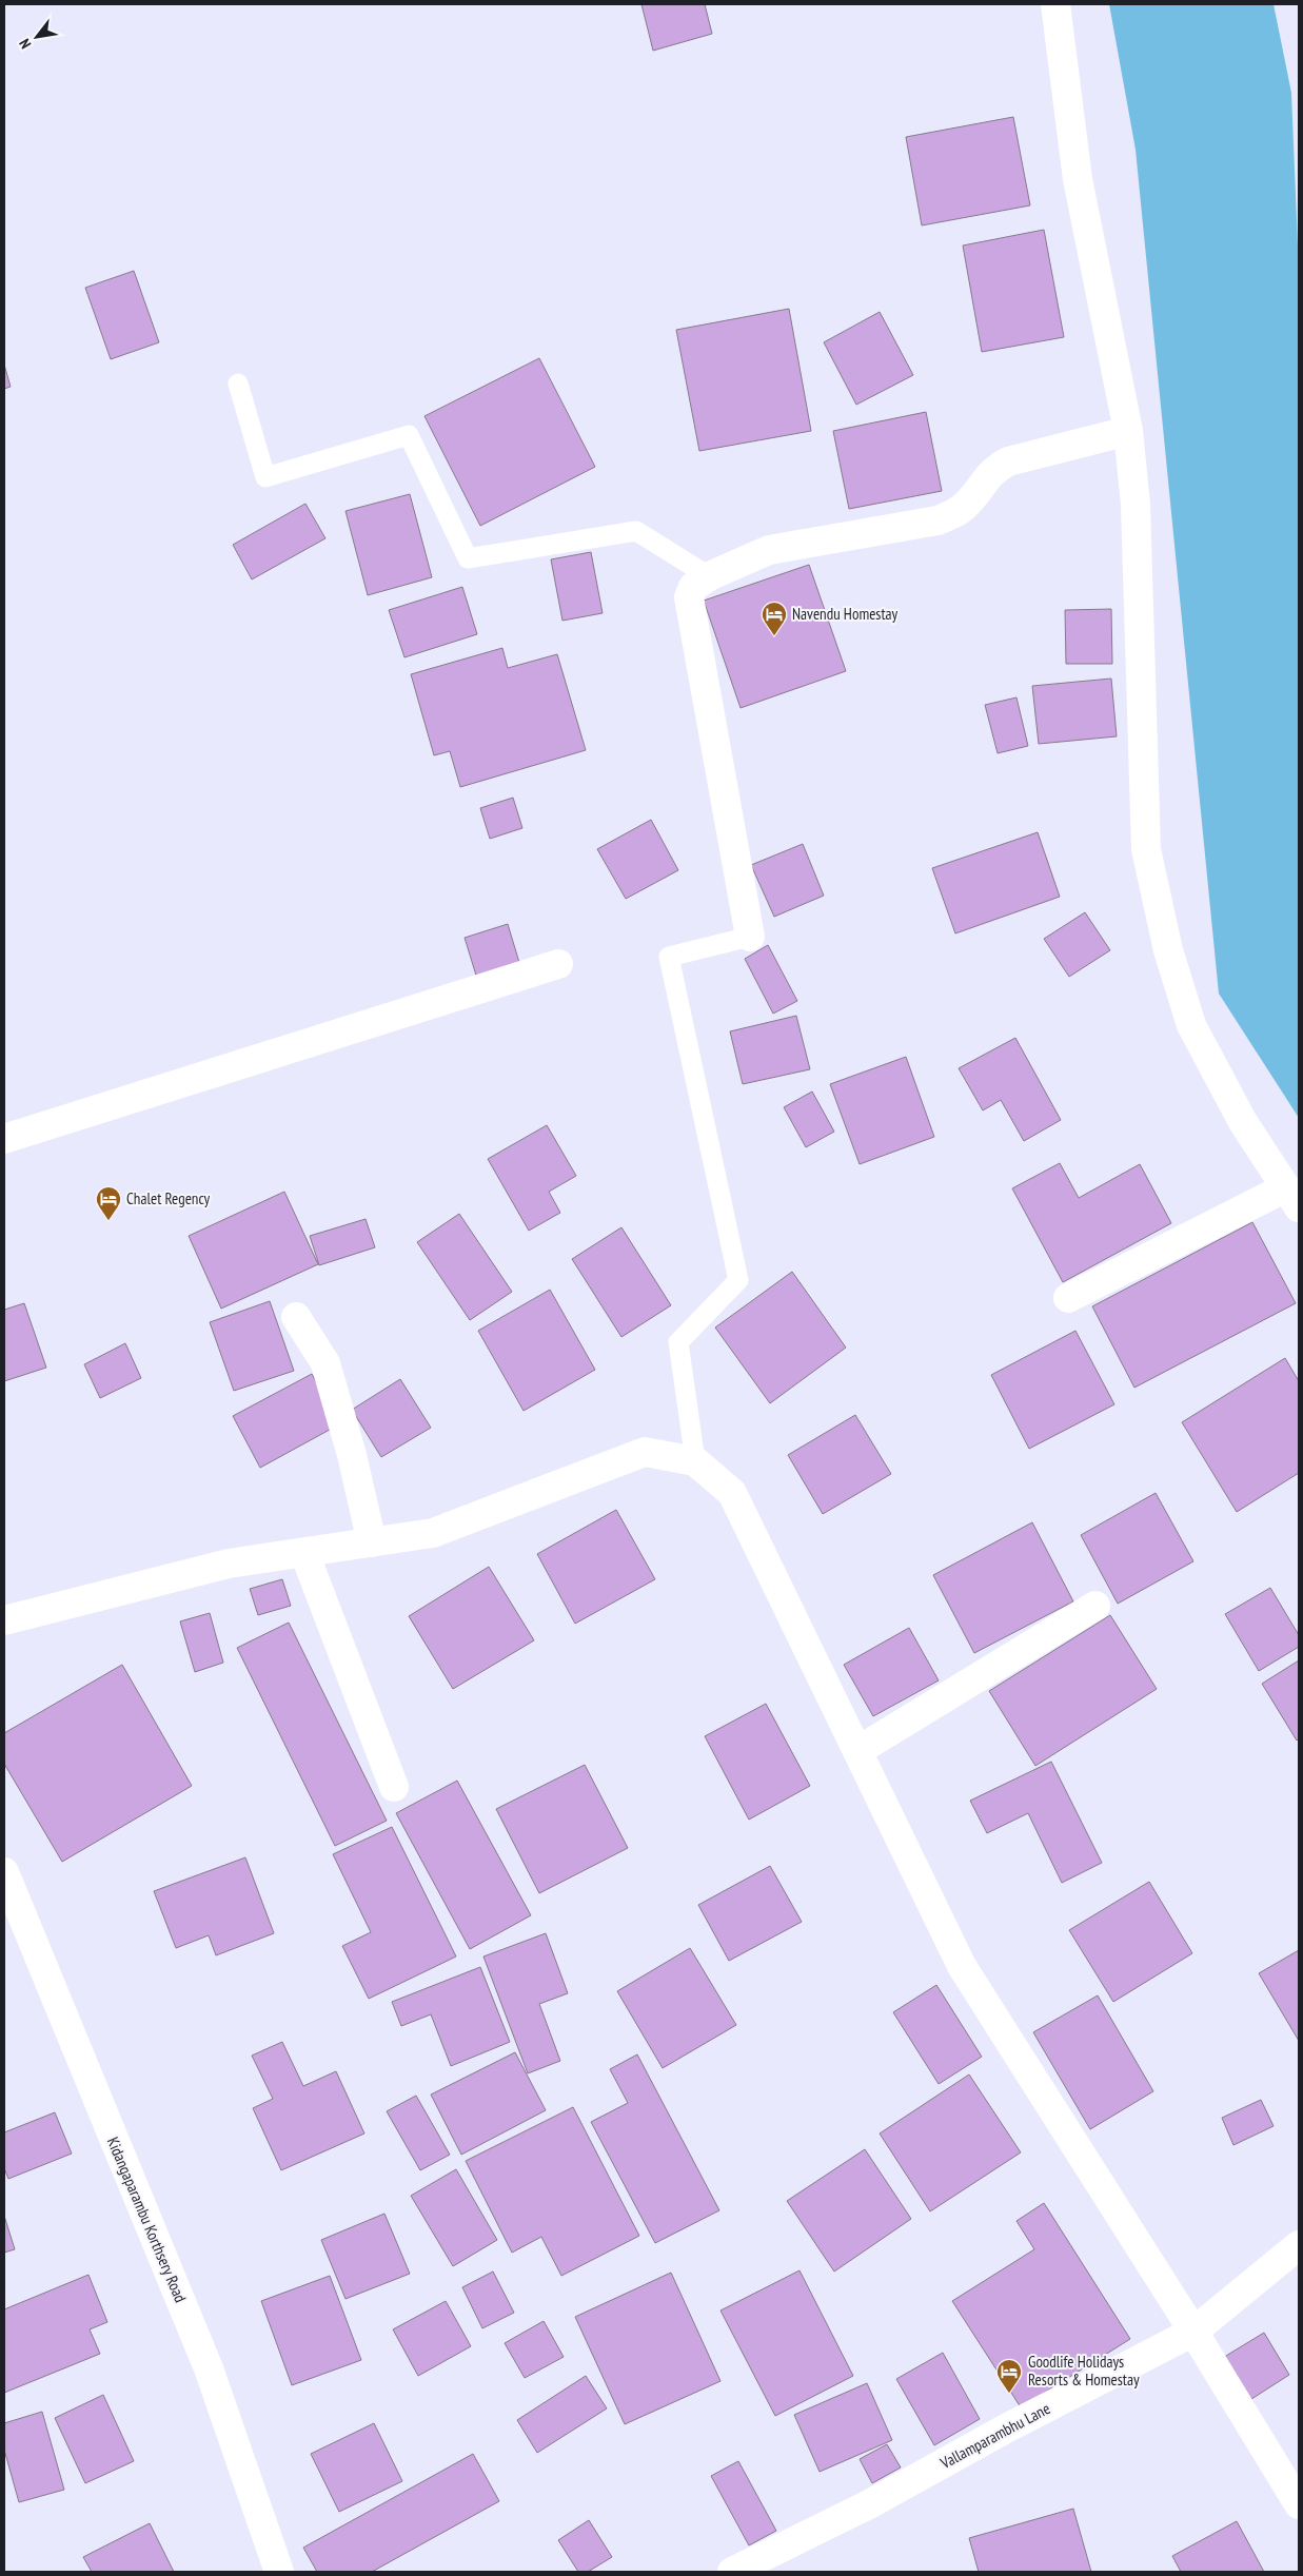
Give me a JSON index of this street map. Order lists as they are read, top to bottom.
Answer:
{
  "streets": {
    "street": ["Kidangaparambu Korthsery Road", "Vallamparambhu Lane"]
  },
  "places": {
    "hotel": ["Navendu Homestay", "Chalet Regency", "Goodlife Holidays Resorts & Homestay"]
  },
  "north": "bottom left"
}
